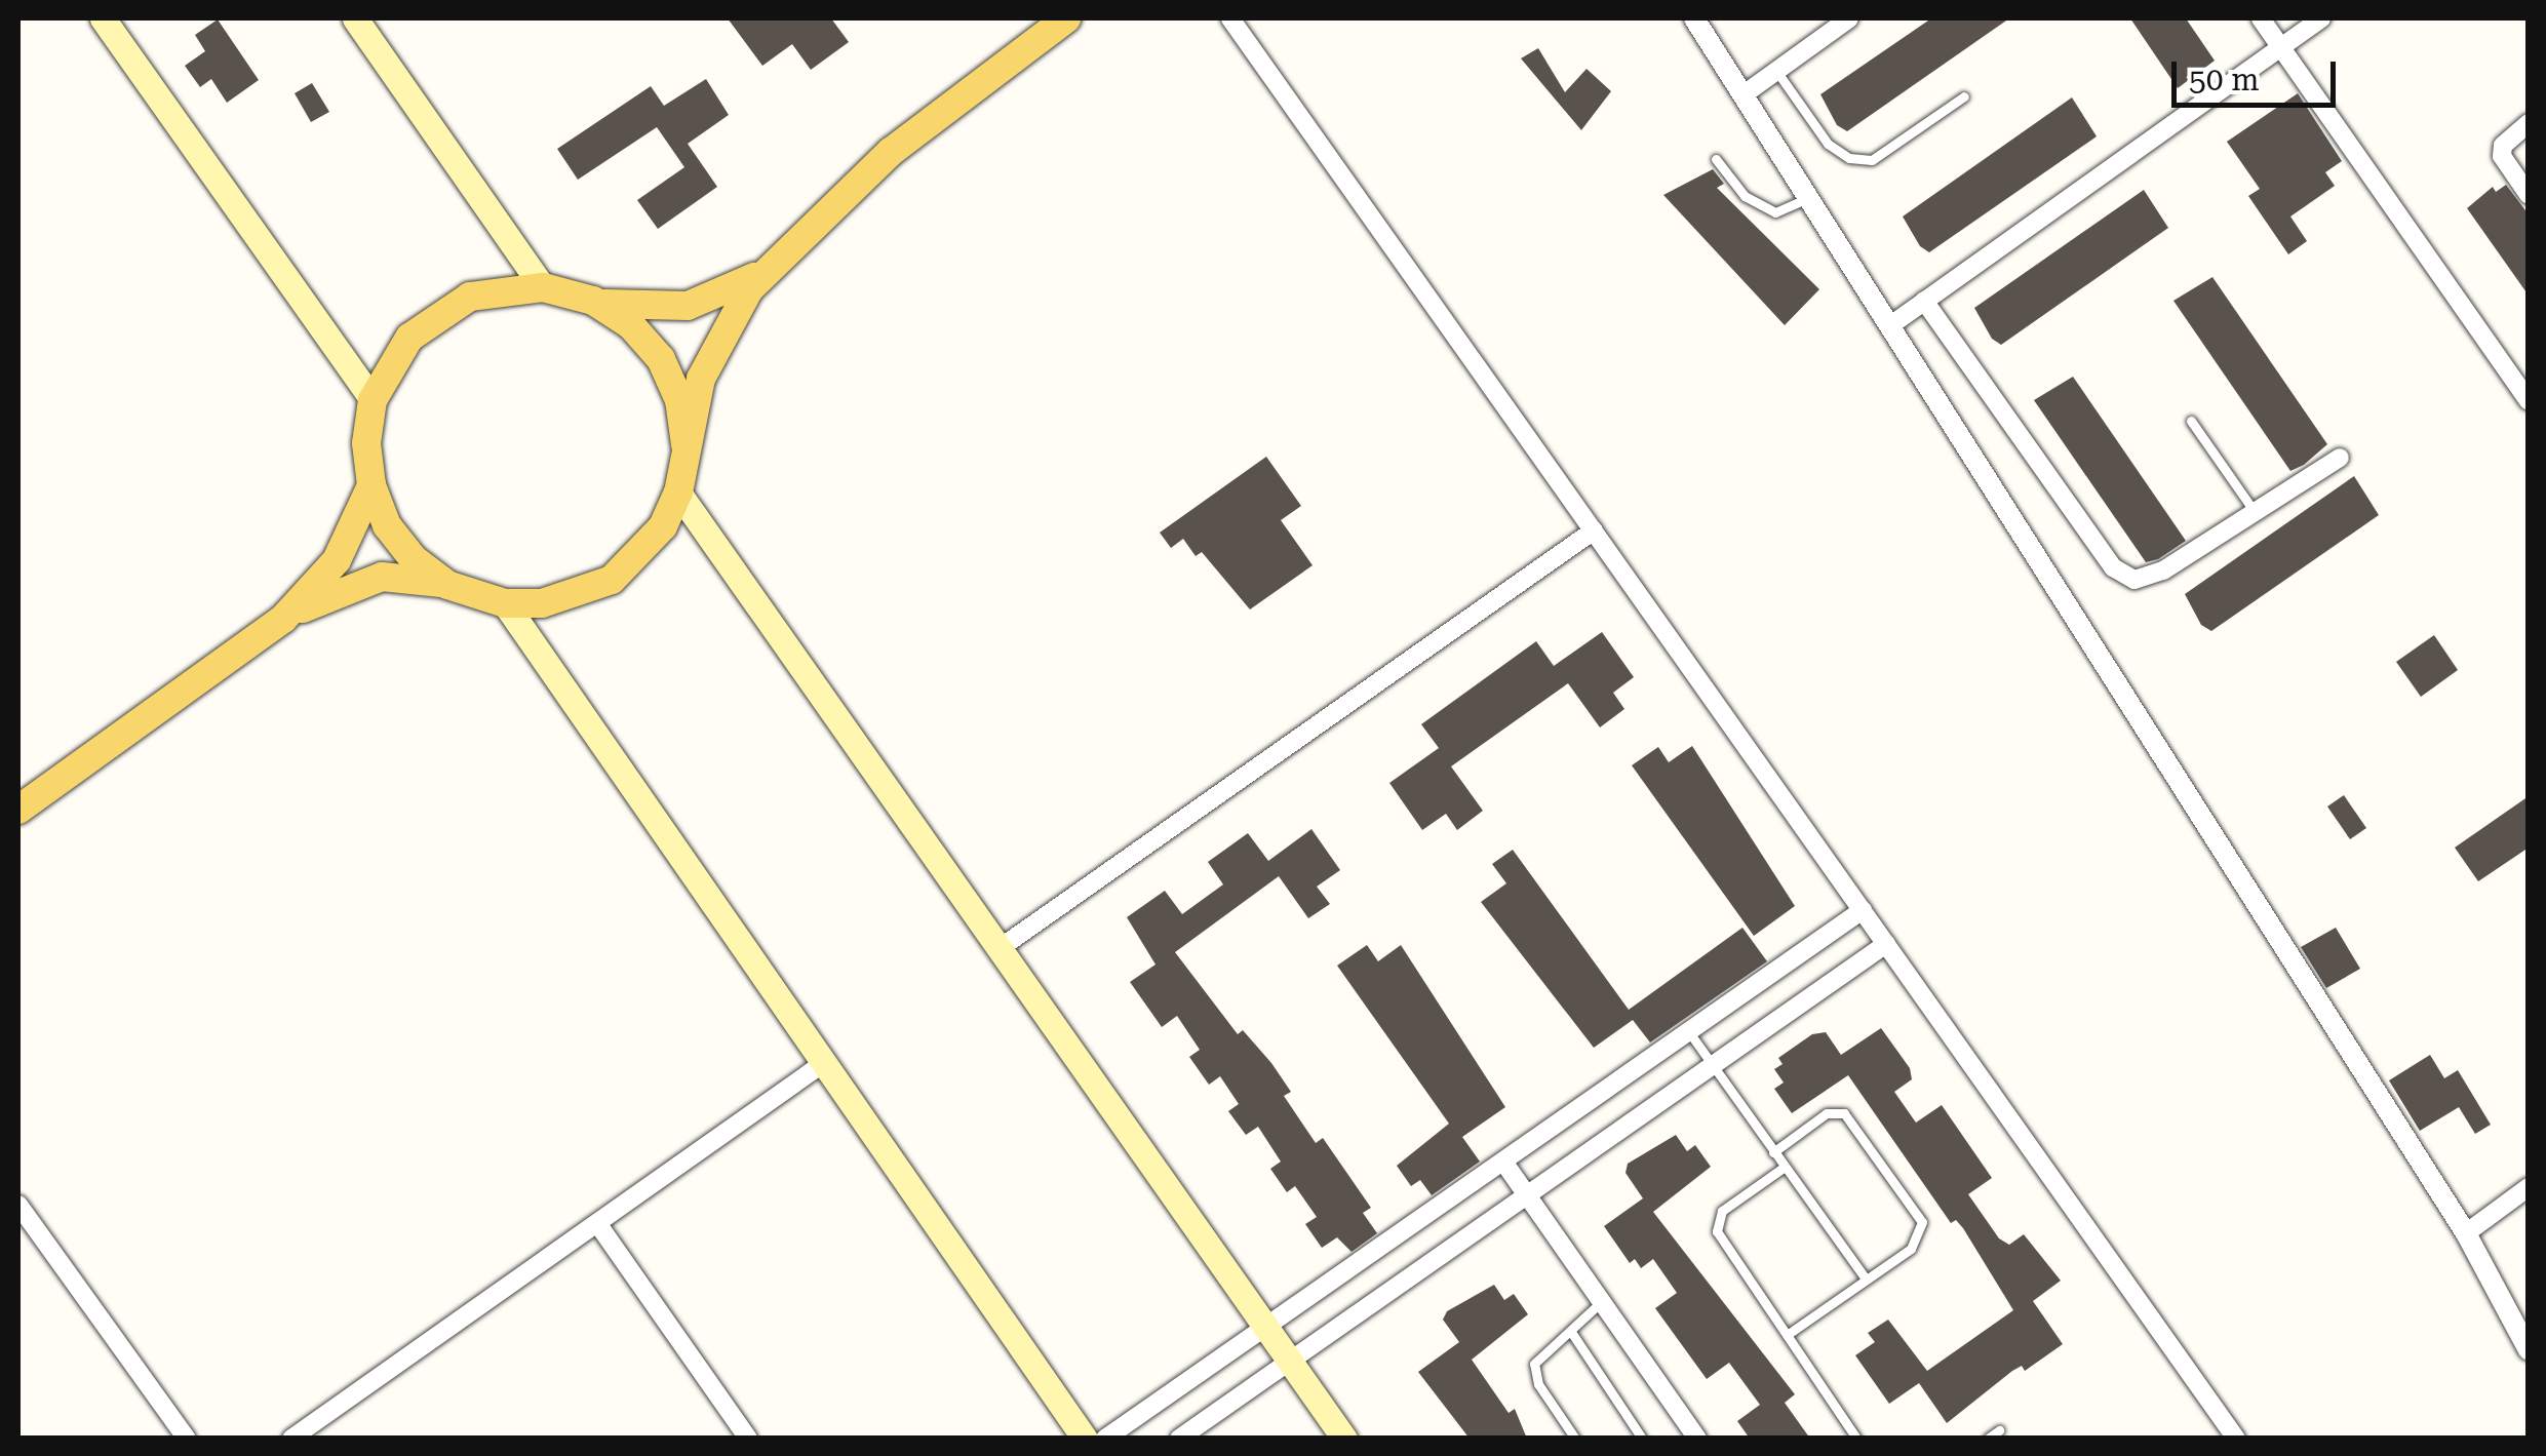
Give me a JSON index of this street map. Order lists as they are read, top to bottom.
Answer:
{
  "scale_bar": "50 m"
}
